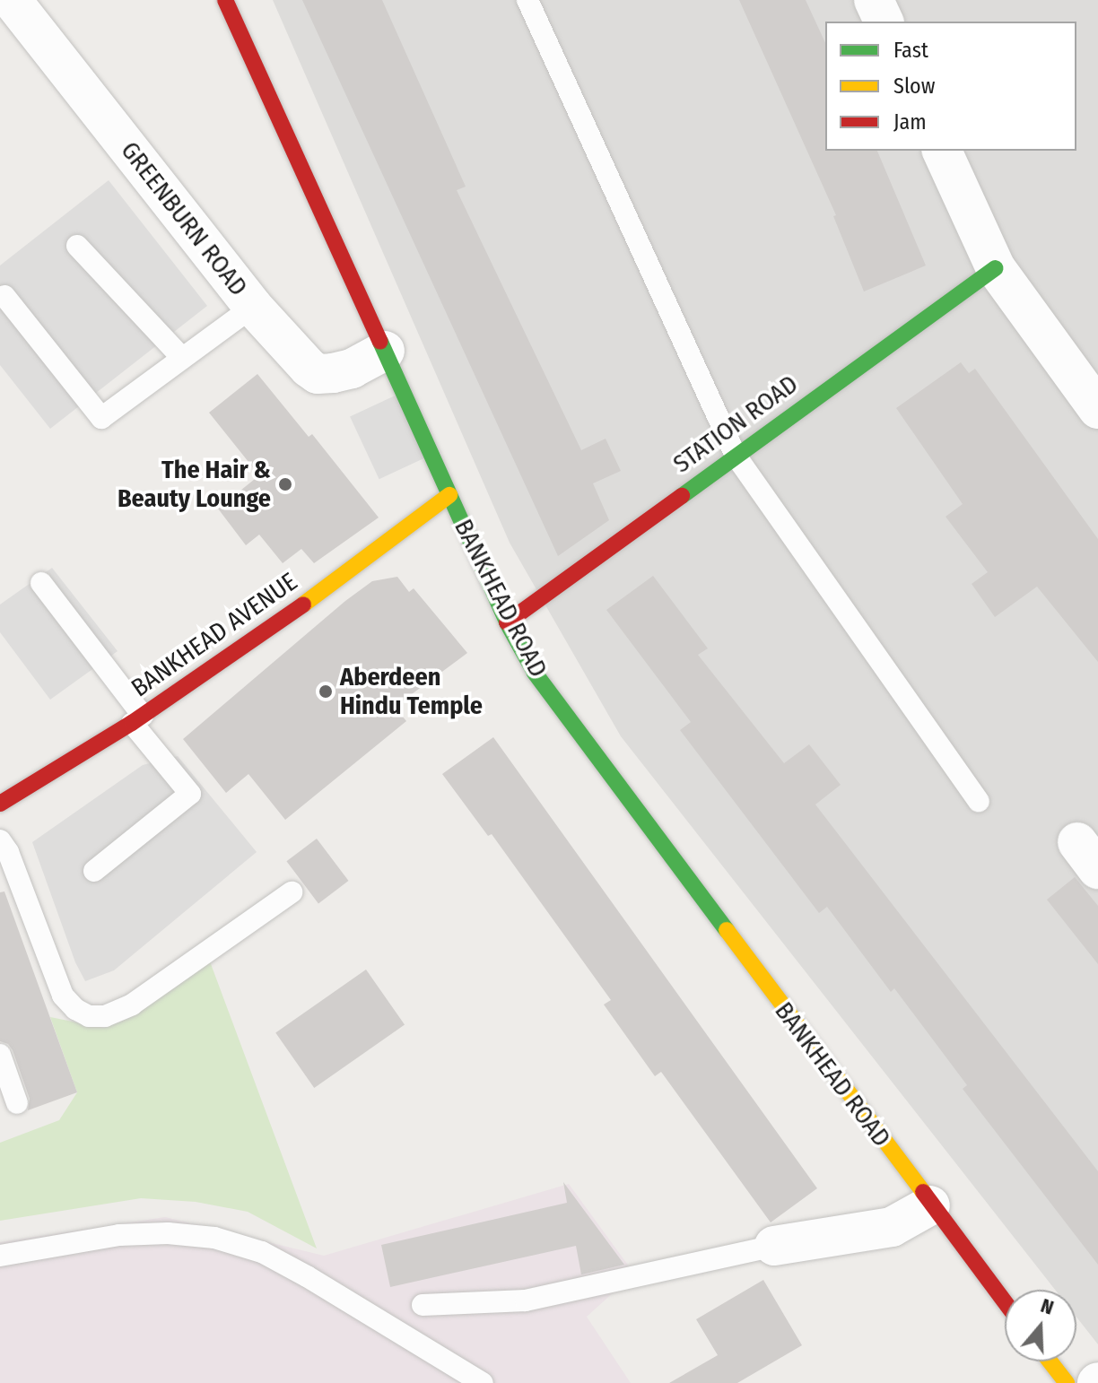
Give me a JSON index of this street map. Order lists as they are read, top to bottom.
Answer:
{
  "streets": {
    "street": [
      "GREENBURN ROAD",
      "STATION ROAD",
      "BANKHEAD ROAD",
      "BANKHEAD AVENUE"
    ]
  },
  "crossings": [
    ["GREENBURN ROAD", "BANKHEAD ROAD"],
    ["STATION ROAD", "BANKHEAD ROAD"],
    ["BANKHEAD ROAD", "BANKHEAD AVENUE"]
  ],
  "places": ["The Hair & Beauty Lounge", "Aberdeen Hindu Temple"],
  "legend": ["Fast", "Slow", "Jam"],
  "north": "top"
}
